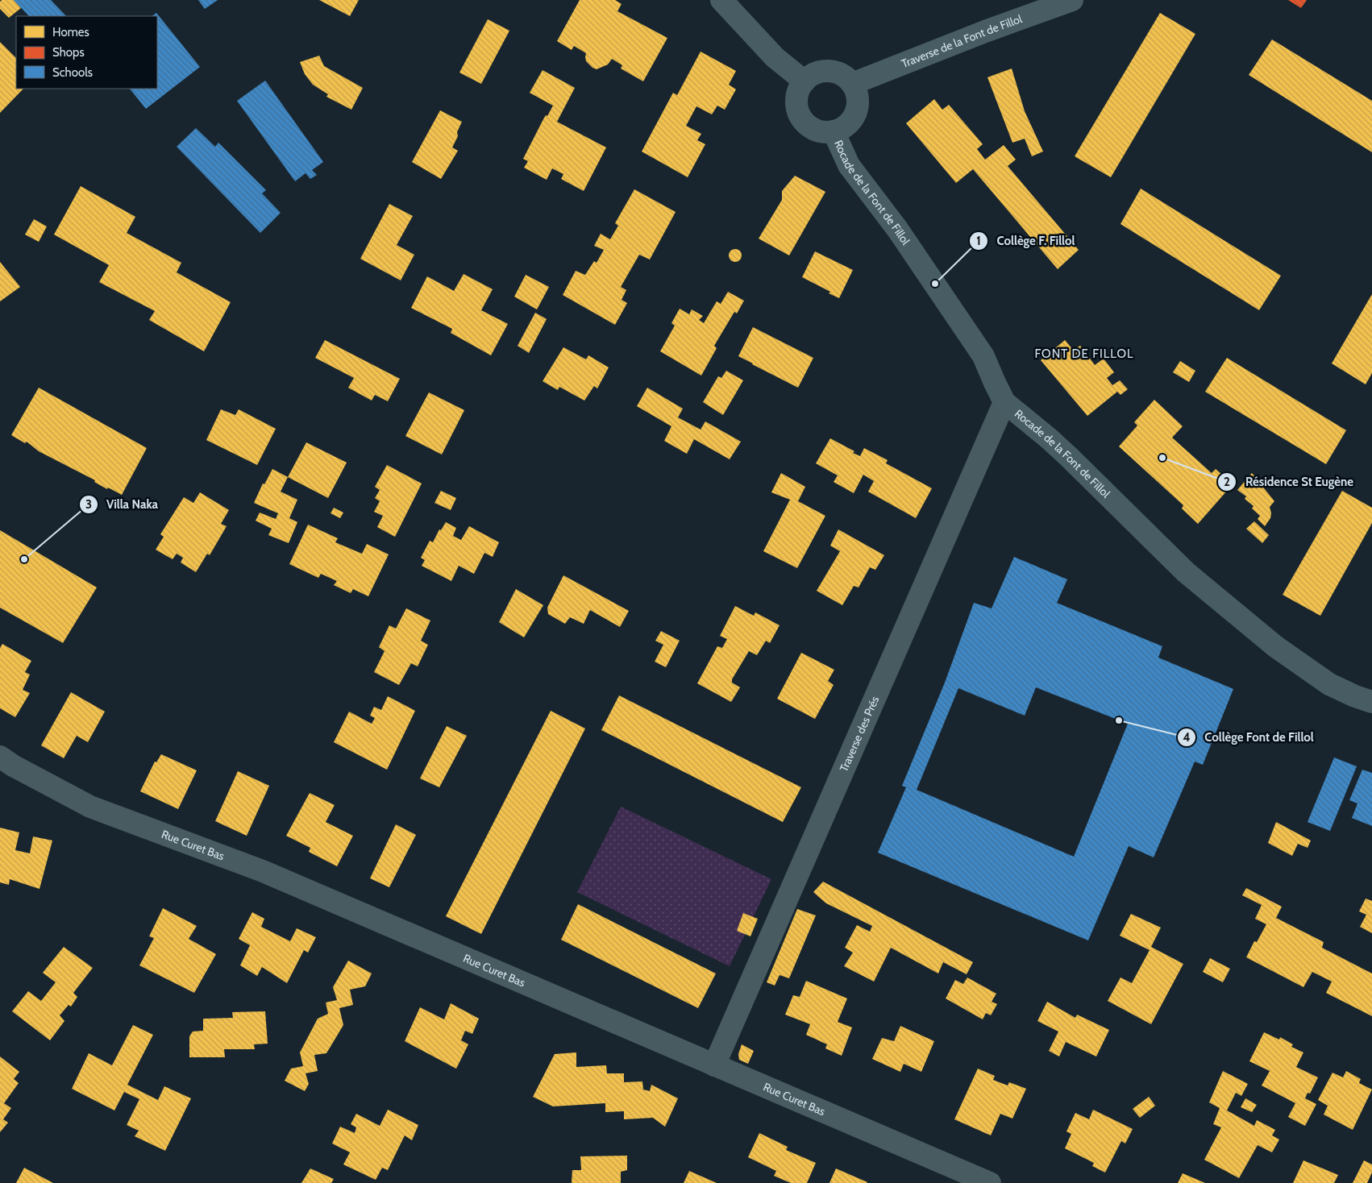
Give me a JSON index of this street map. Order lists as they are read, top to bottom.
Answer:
{
  "streets": {
    "street": [
      "Traverse de la Font de Fillol",
      "Rocade de la Font de Fillol",
      "Traverse des Prés",
      "Rue Curet Bas"
    ]
  },
  "crossings": [
    ["Traverse de la Font de Fillol", "Rocade de la Font de Fillol"],
    ["Rocade de la Font de Fillol", "Traverse des Prés"],
    ["Traverse des Prés", "Rue Curet Bas"]
  ],
  "districts": ["FONT DE FILLOL"],
  "places": [
    "Collège F. Fillol",
    "Résidence St Eugène",
    "Villa Naka",
    "Collège Font de Fillol"
  ],
  "legend": ["Homes", "Shops", "Schools"]
}
